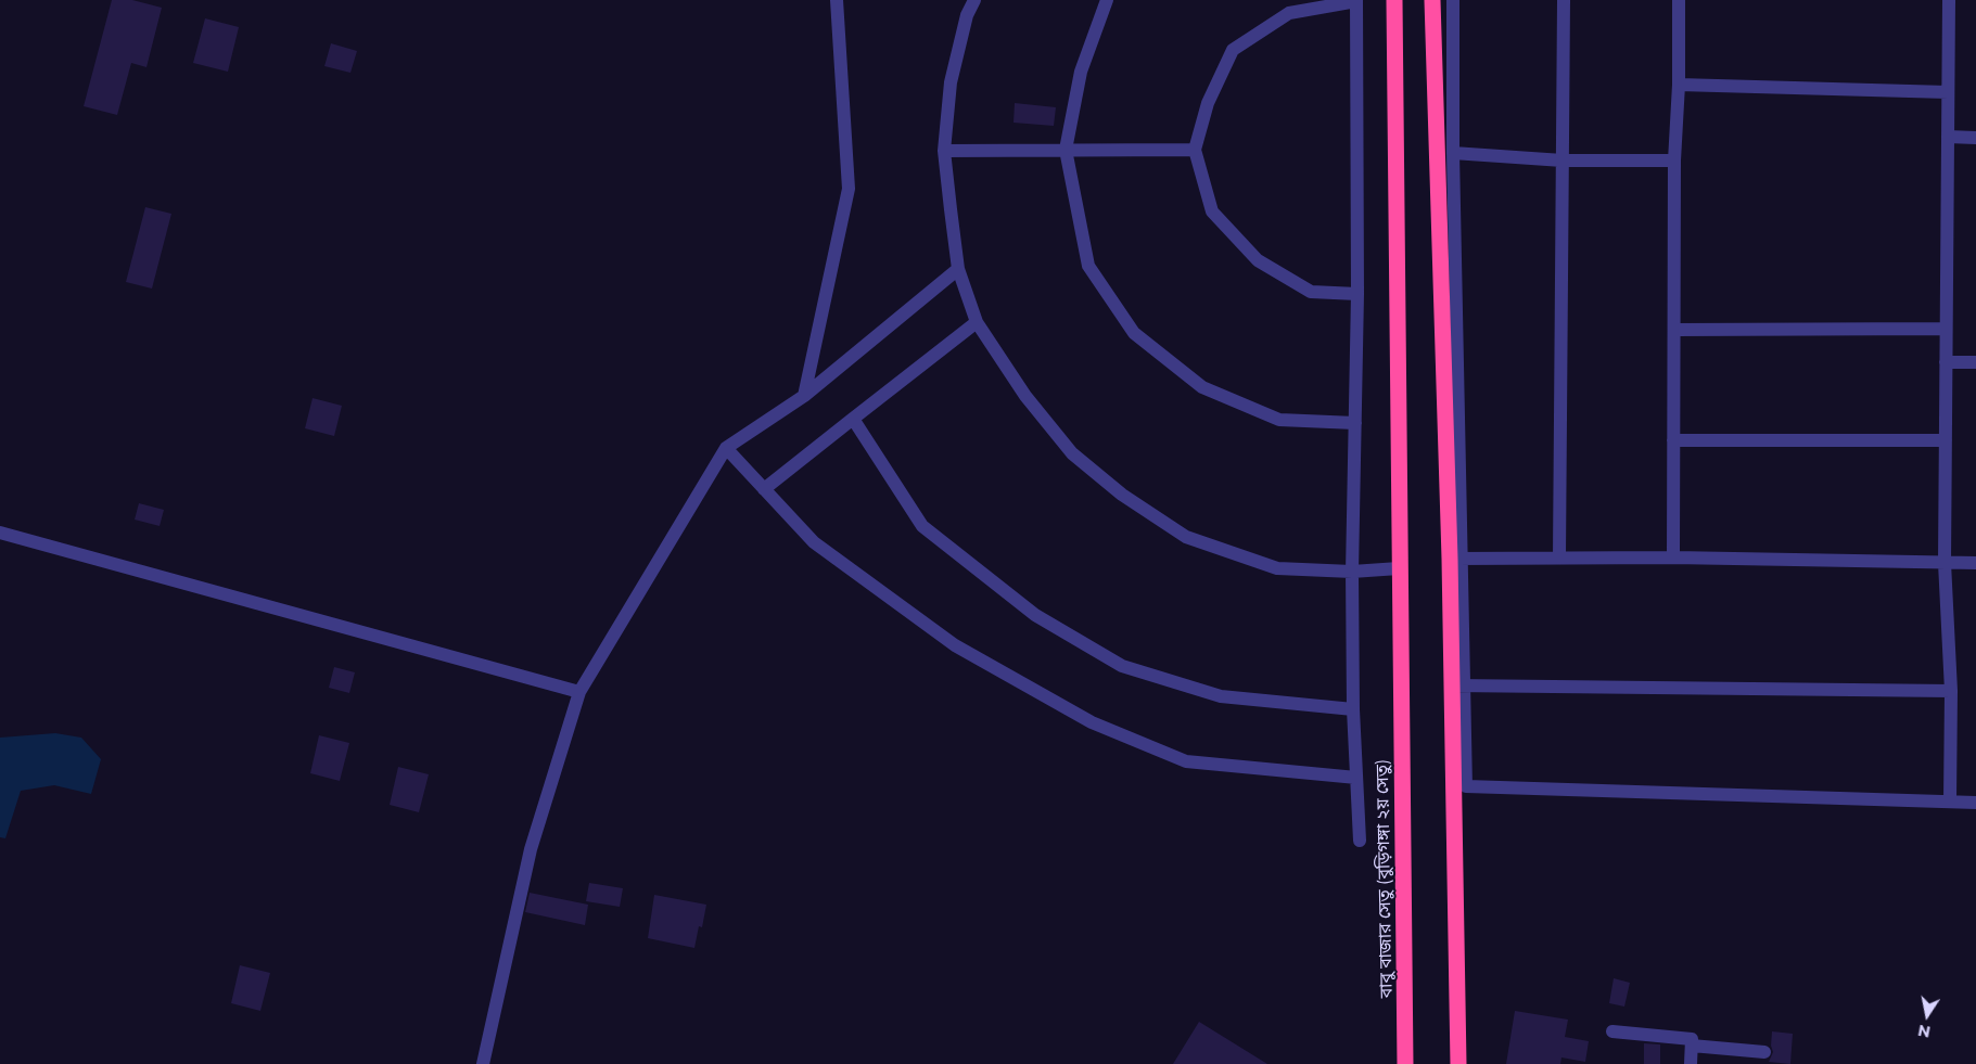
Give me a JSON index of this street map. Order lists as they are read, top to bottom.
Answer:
{
  "streets": {
    "highway": ["বাবু বাজার সেতু (বুড়িগঙ্গা ২য় সেতু)"]
  },
  "north": "bottom"
}
